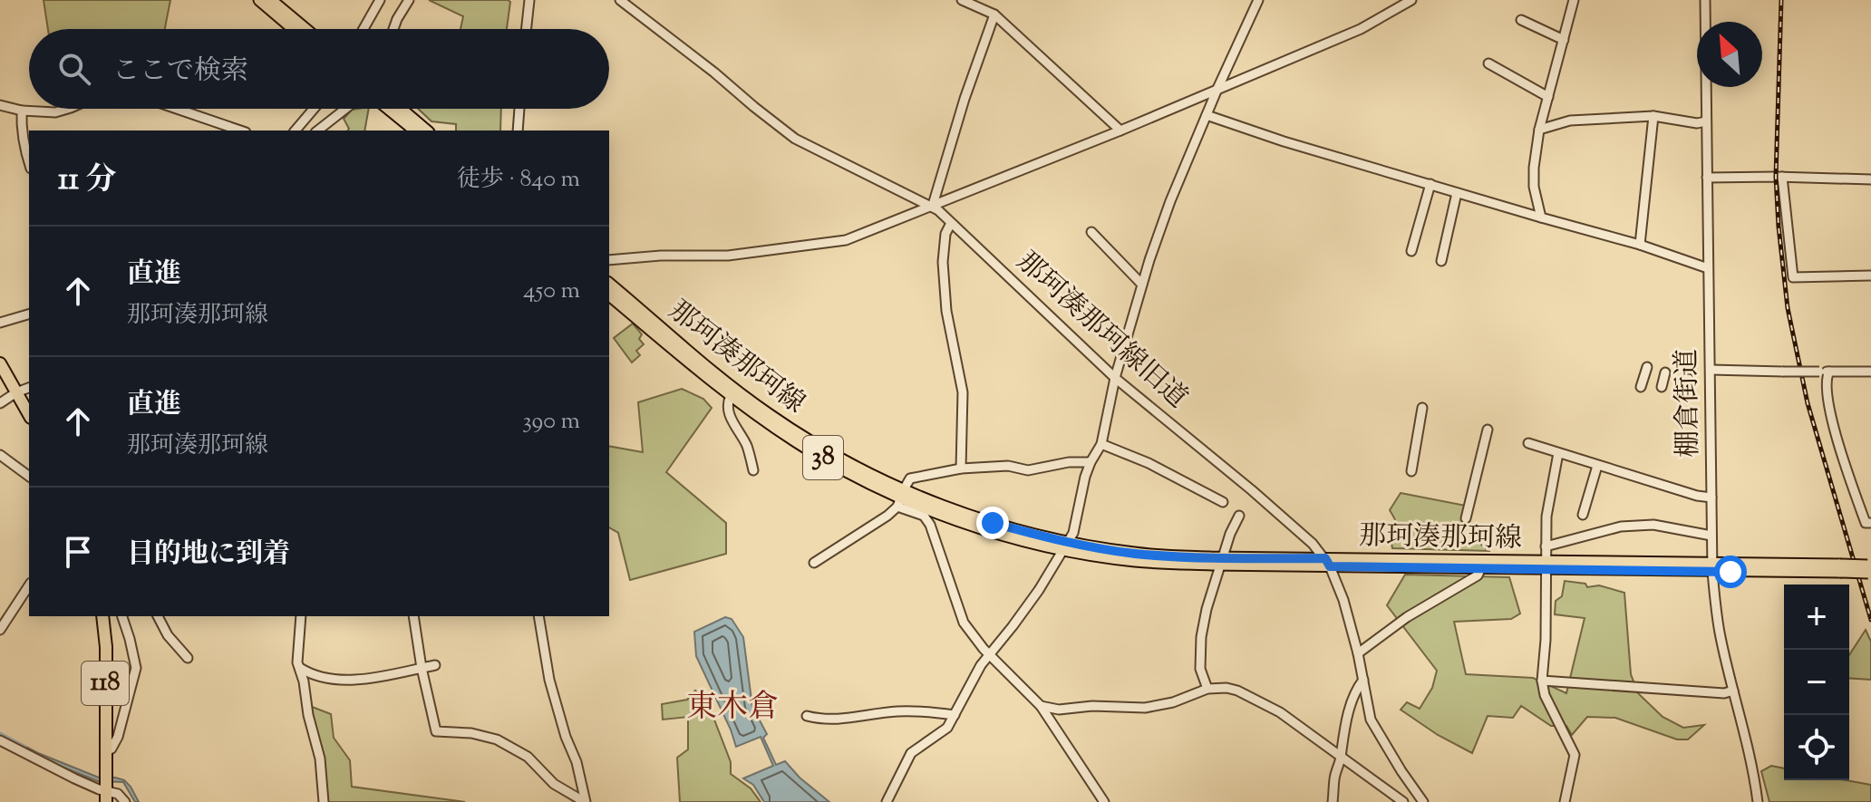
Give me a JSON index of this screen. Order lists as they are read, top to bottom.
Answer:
{
  "streets": {
    "highway": ["118"],
    "main road": ["那珂湊那珂線", "38"],
    "street": ["那珂湊那珂線旧道", "棚倉街道"]
  },
  "crossings": [
    ["那珂湊那珂線旧道", "那珂湊那珂線"],
    ["那珂湊那珂線", "棚倉街道"]
  ],
  "districts": ["東木倉"],
  "north": "top left",
  "page": {
    "search": "ここで検索",
    "heading": ["11 分", "徒歩 · 840 m"],
    "list": [
      ["直進", "那珂湊那珂線", "450 m"],
      ["直進", "那珂湊那珂線", "390 m"],
      "目的地に到着"
    ],
    "map_buttons": ["+", "−"]
  }
}
